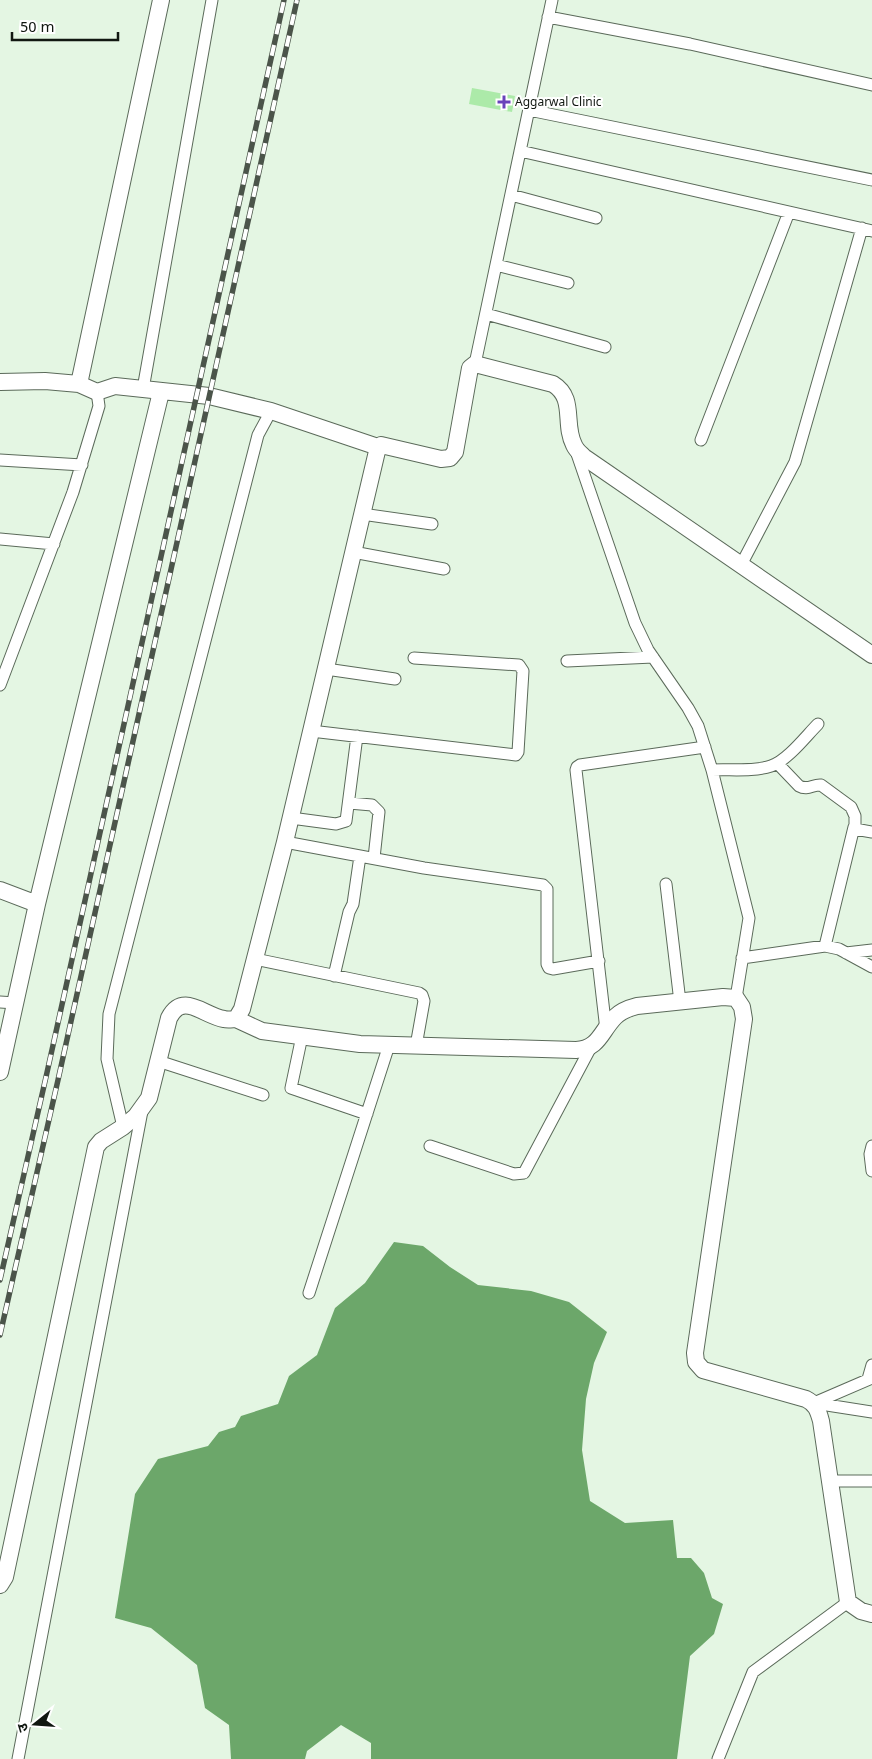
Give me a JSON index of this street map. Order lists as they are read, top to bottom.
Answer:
{
  "places": {
    "health": ["Aggarwal Clinic"]
  },
  "scale_bar": "50 m",
  "north": "left"
}
